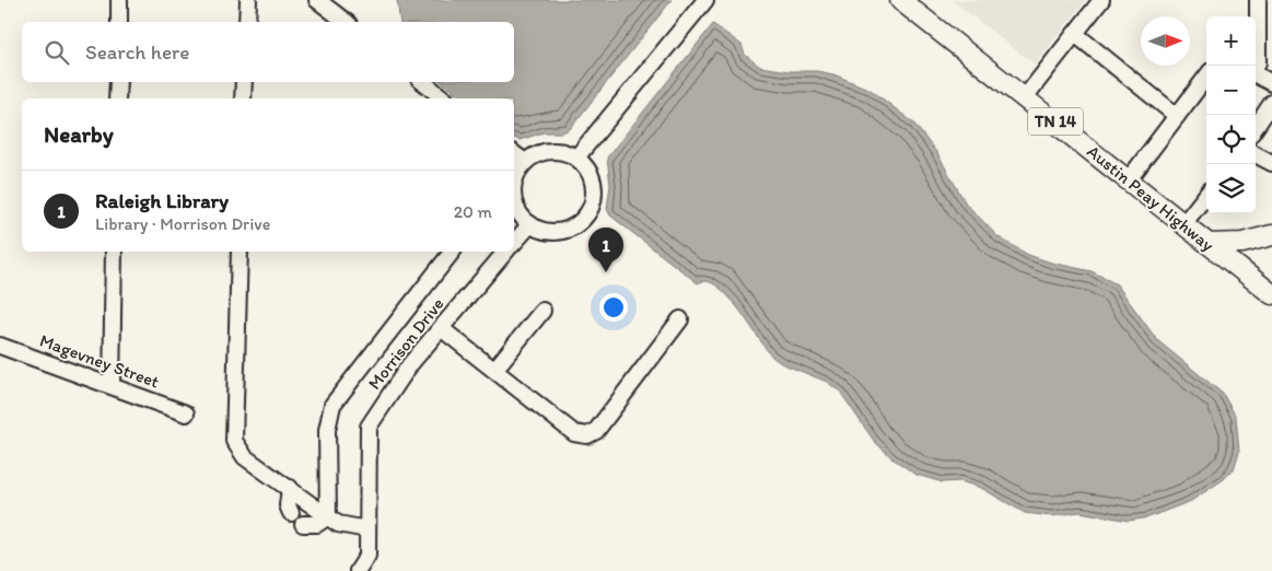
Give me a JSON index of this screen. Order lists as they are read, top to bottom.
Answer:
{
  "streets": {
    "main road": ["TN 14", "Austin Peay Highway"],
    "street": ["Morrison Drive", "Magevney Street"]
  },
  "north": "right",
  "page": {
    "map_buttons": ["+", "−"],
    "search": "Search here",
    "heading": "Nearby",
    "list": [
      {
        "mark": "1",
        "name": "Raleigh Library",
        "note": "Library · Morrison Drive",
        "value": "20 m"
      }
    ],
    "pins": "1"
  }
}
